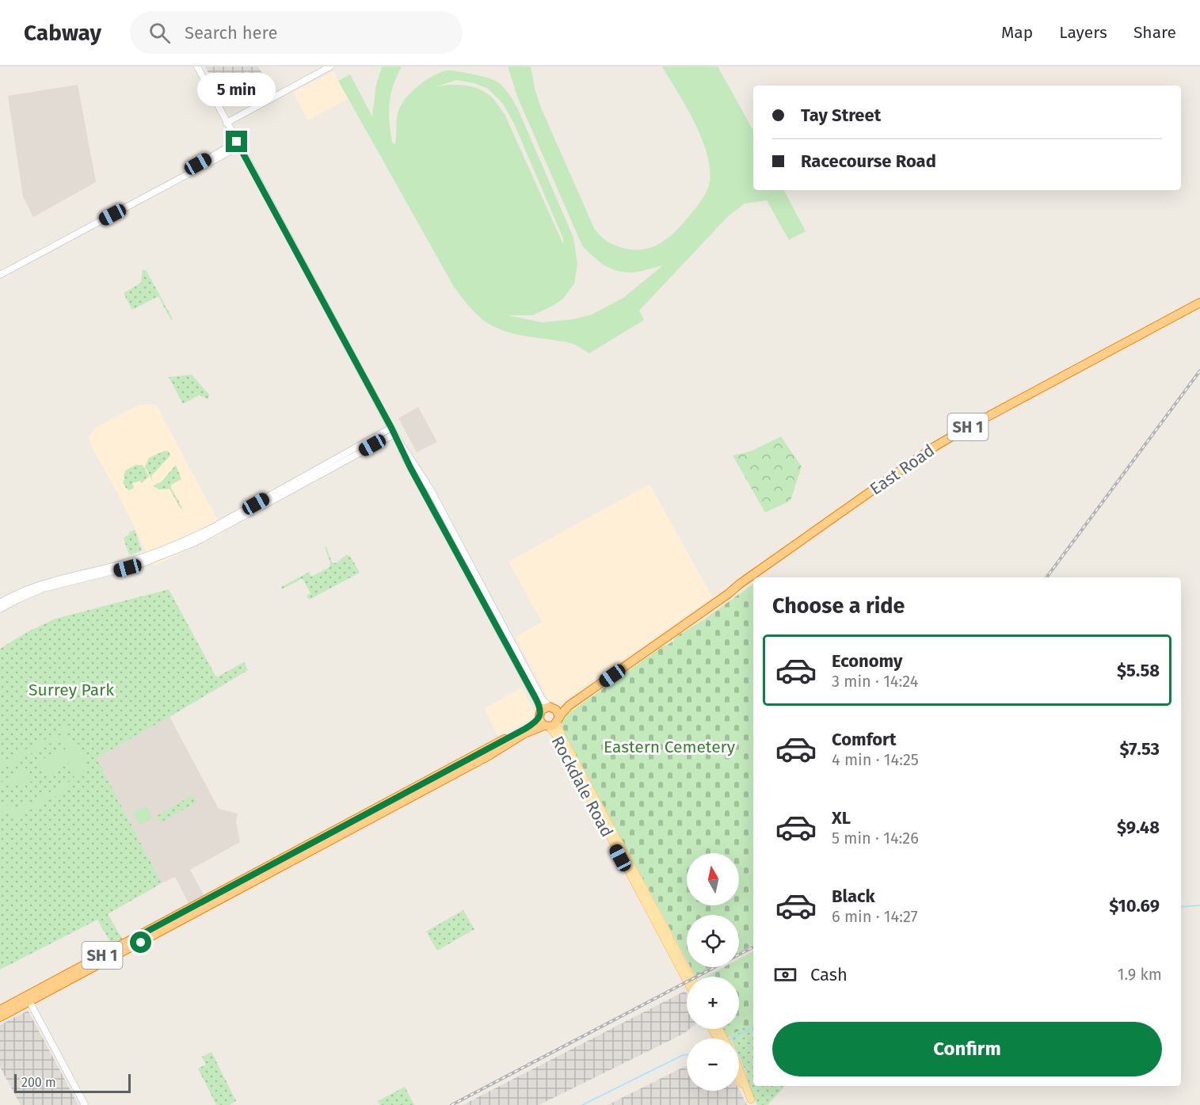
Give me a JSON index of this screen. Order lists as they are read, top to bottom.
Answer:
{
  "streets": {
    "highway": ["SH 1", "East Road"],
    "main road": ["Rockdale Road"]
  },
  "crossings": [
    ["SH 1", "East Road"],
    ["SH 1", "Rockdale Road"],
    ["East Road", "Rockdale Road"]
  ],
  "parks": ["Surrey Park", "Eastern Cemetery"],
  "scale_bar": "200 m",
  "north": "top",
  "page": {
    "header": "Cabway",
    "search": "Search here",
    "nav": ["Map", "Layers", "Share"],
    "bubble": "5 min",
    "banner": ["Tay Street", "Racecourse Road"],
    "heading": "Choose a ride",
    "list": [
      {
        "name": "Economy",
        "note": "3 min · 14:24",
        "value": "$5.58"
      },
      {
        "name": "Comfort",
        "note": "4 min · 14:25",
        "value": "$7.53"
      },
      {
        "name": "XL",
        "note": "5 min · 14:26",
        "value": "$9.48"
      },
      {
        "name": "Black",
        "note": "6 min · 14:27",
        "value": "$10.69"
      }
    ],
    "map_buttons": ["+", "−"],
    "pay": ["Cash", "1.9 km"],
    "buttons": "Confirm",
    "scale": "200 m"
  }
}
